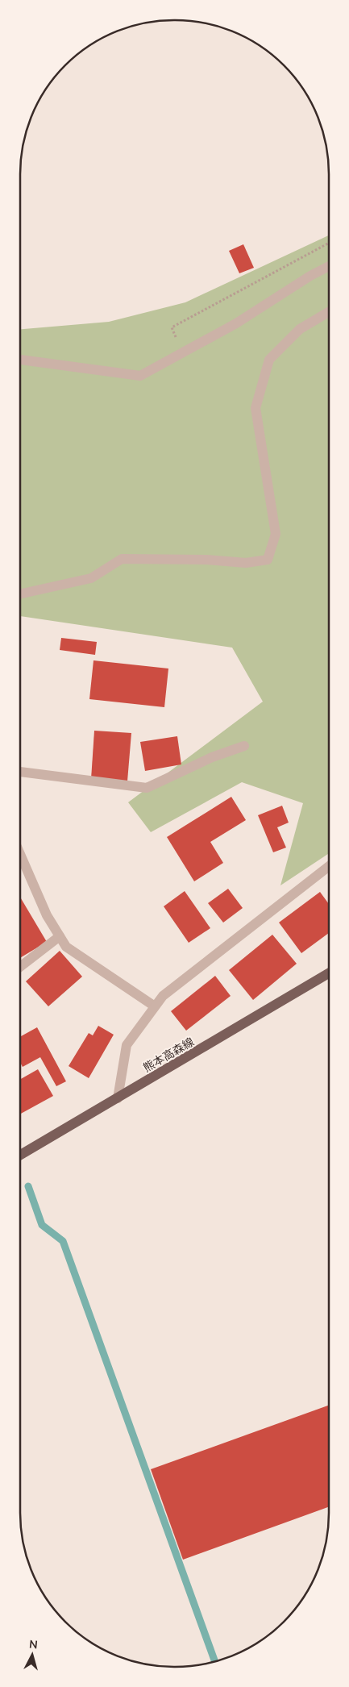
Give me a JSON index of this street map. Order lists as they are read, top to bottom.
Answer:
{
  "streets": {
    "main road": ["熊本高森線"]
  },
  "north": "top"
}
